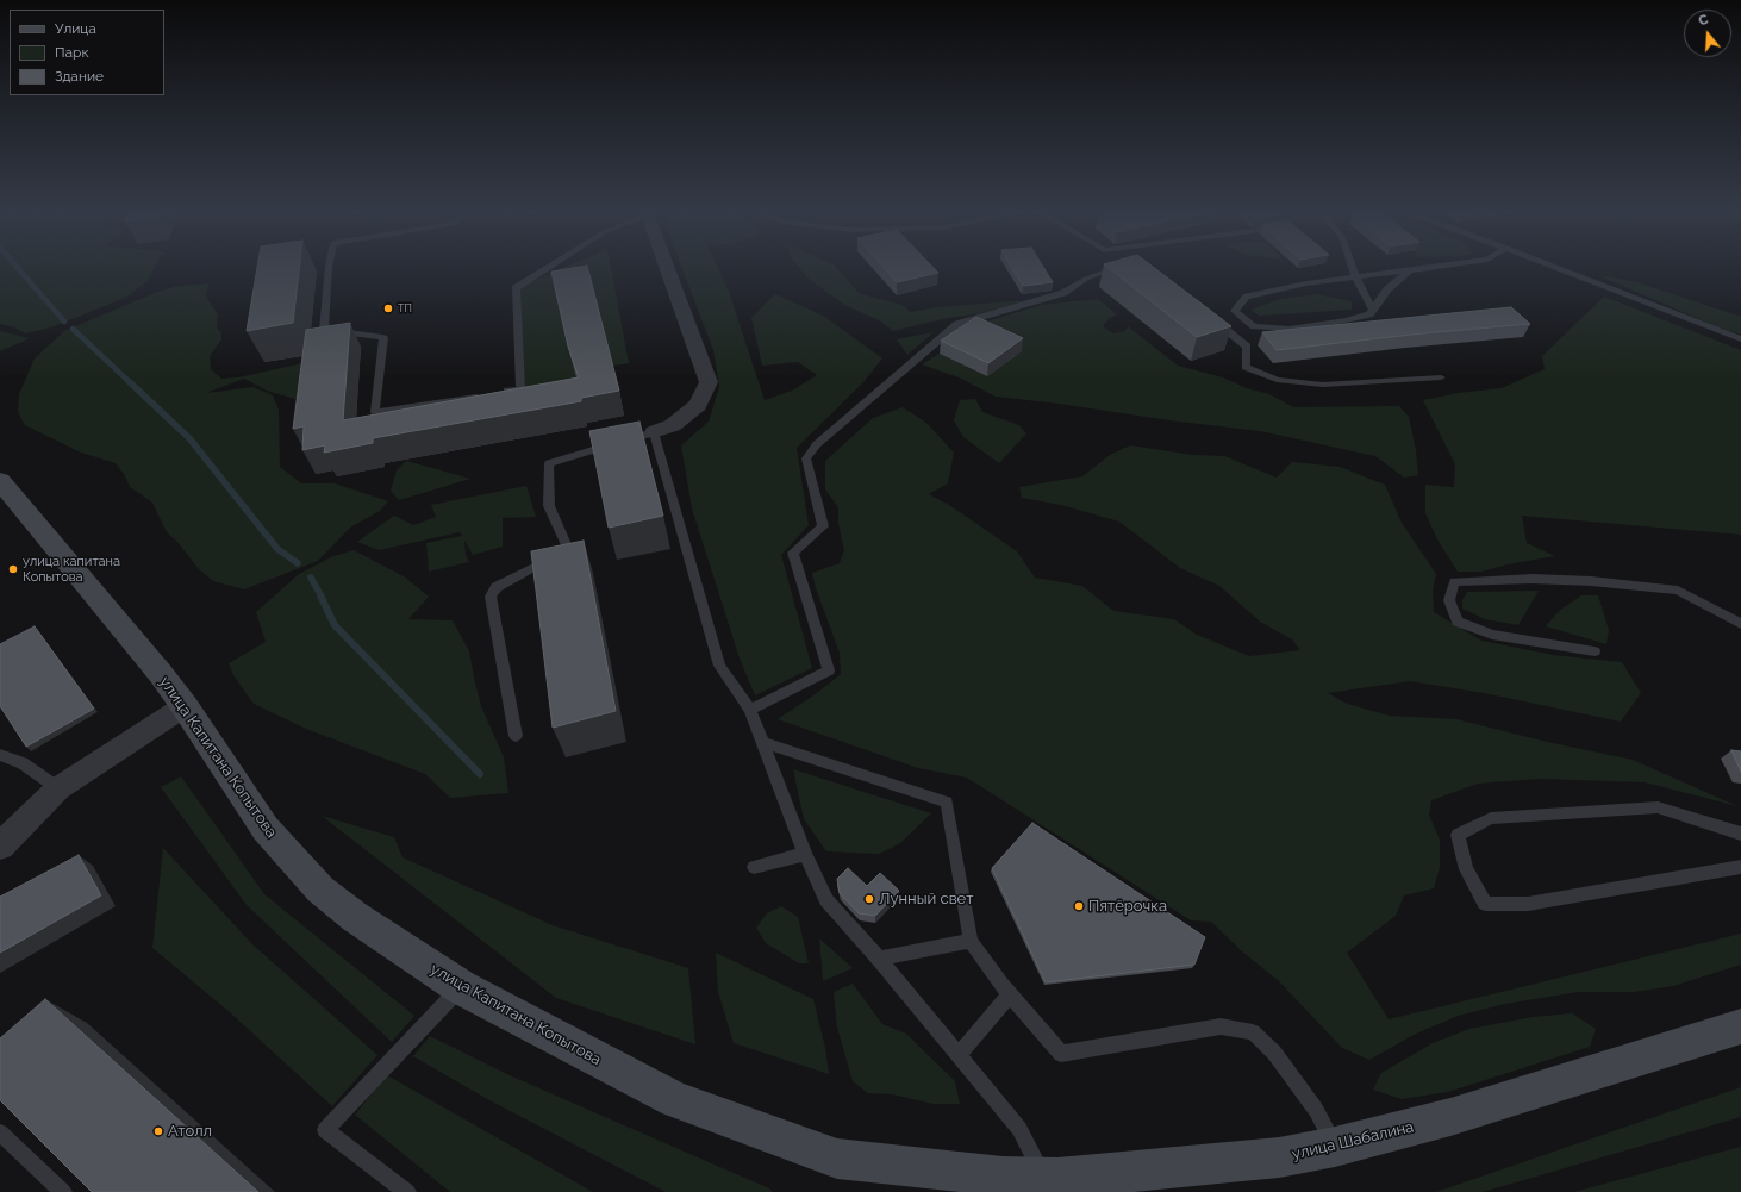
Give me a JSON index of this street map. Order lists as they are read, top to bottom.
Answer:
{
  "streets": {
    "main road": ["улица Капитана Копытова", "улица Шабалина"]
  },
  "crossings": [
    ["улица Капитана Копытова", "улица Шабалина"]
  ],
  "places": [
    "ТП",
    "улица капитана Копытова",
    "Лунный свет",
    "Пятёрочка",
    "Атолл"
  ],
  "legend": ["Улица", "Парк", "Здание"],
  "north": "top"
}
